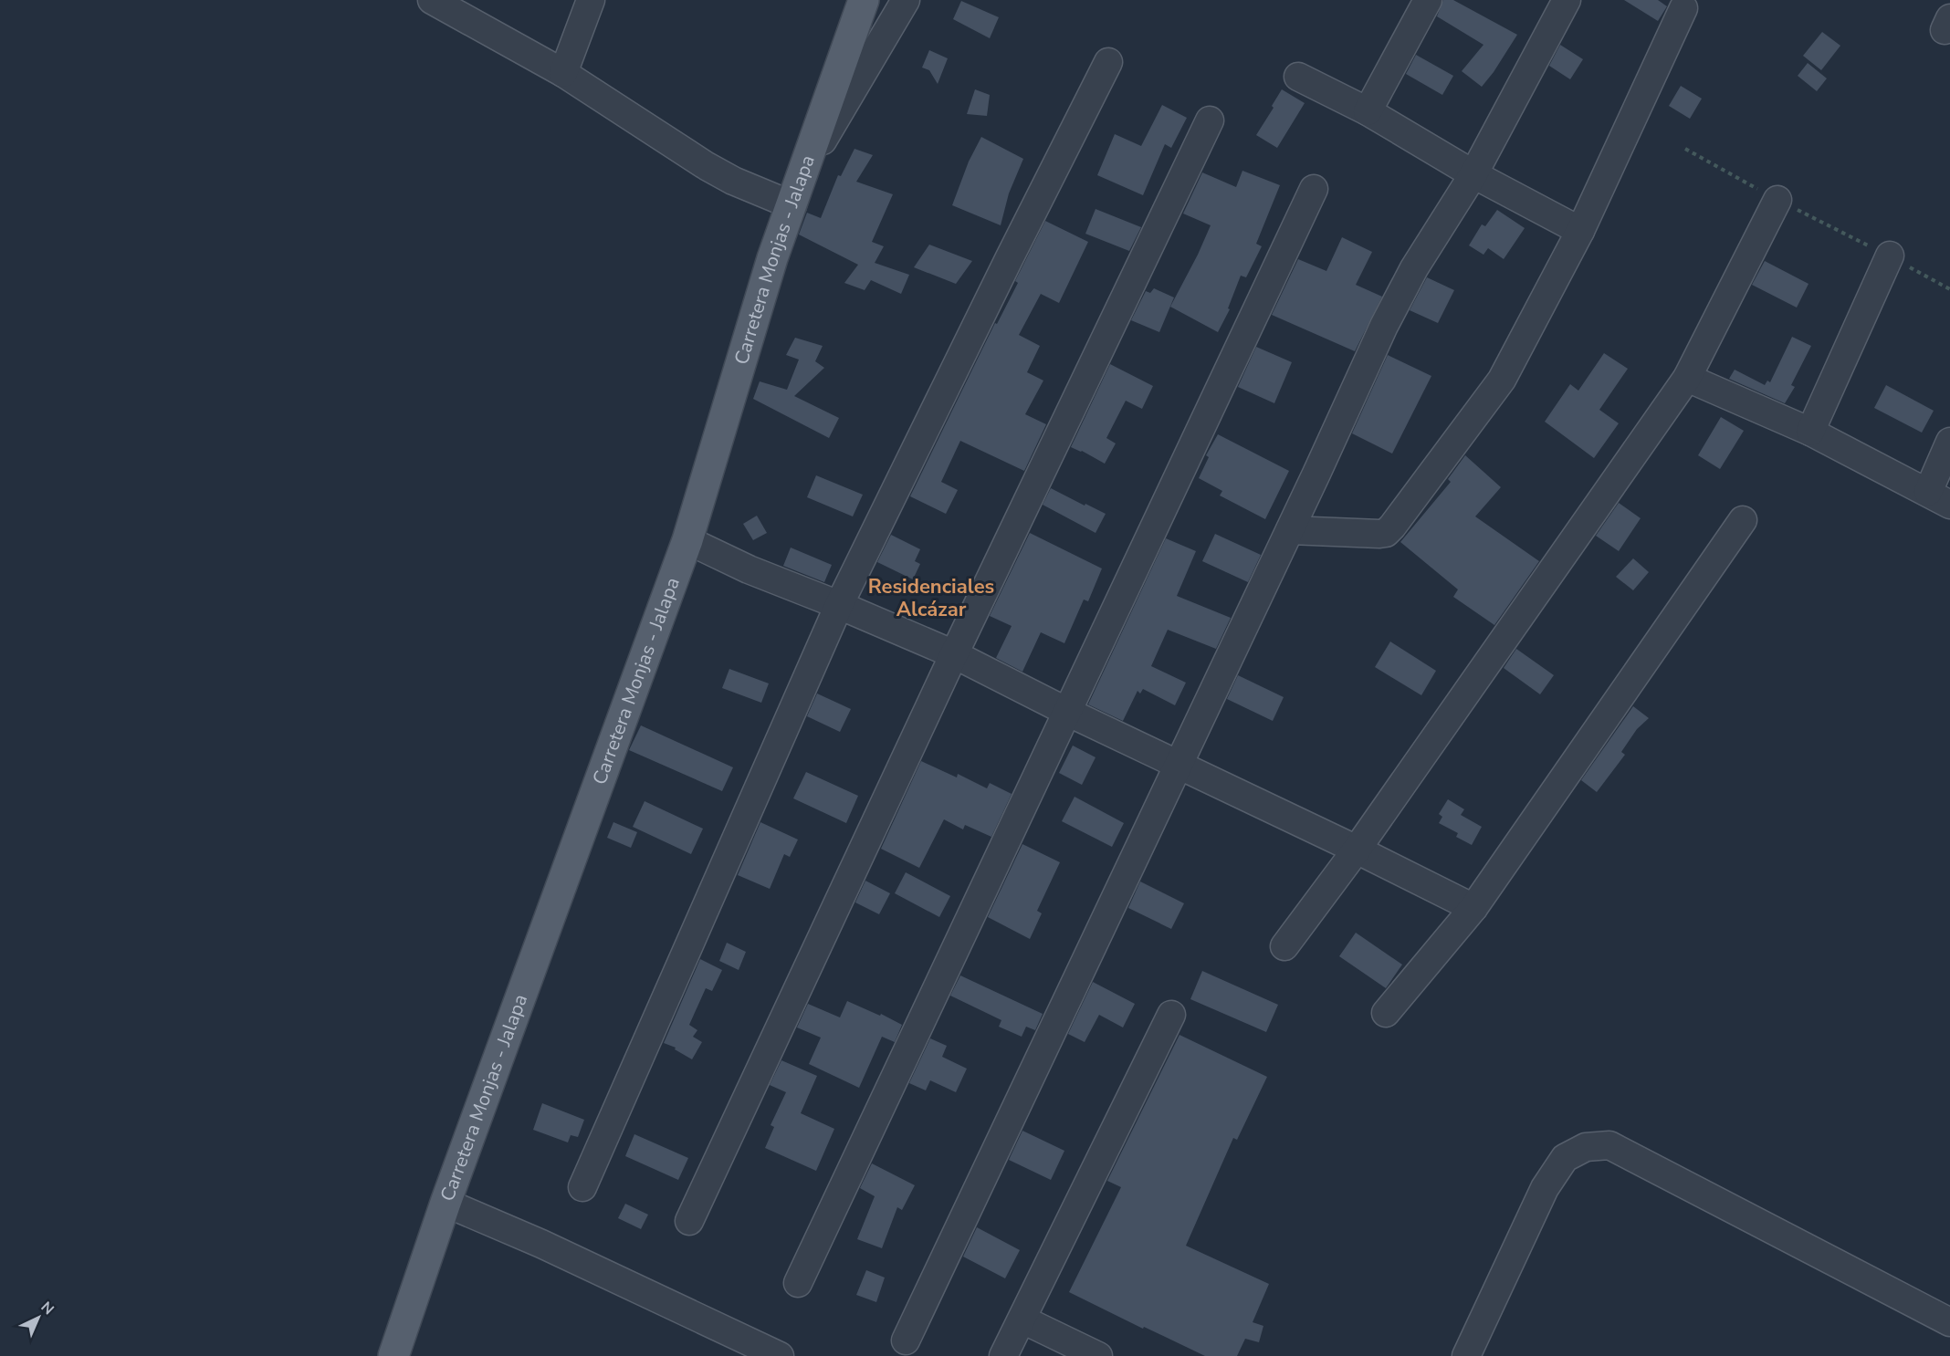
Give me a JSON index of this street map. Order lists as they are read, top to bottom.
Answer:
{
  "streets": {
    "main road": ["Carretera Monjas - Jalapa"]
  },
  "districts": ["Residenciales Alcázar"],
  "north": "top right"
}
